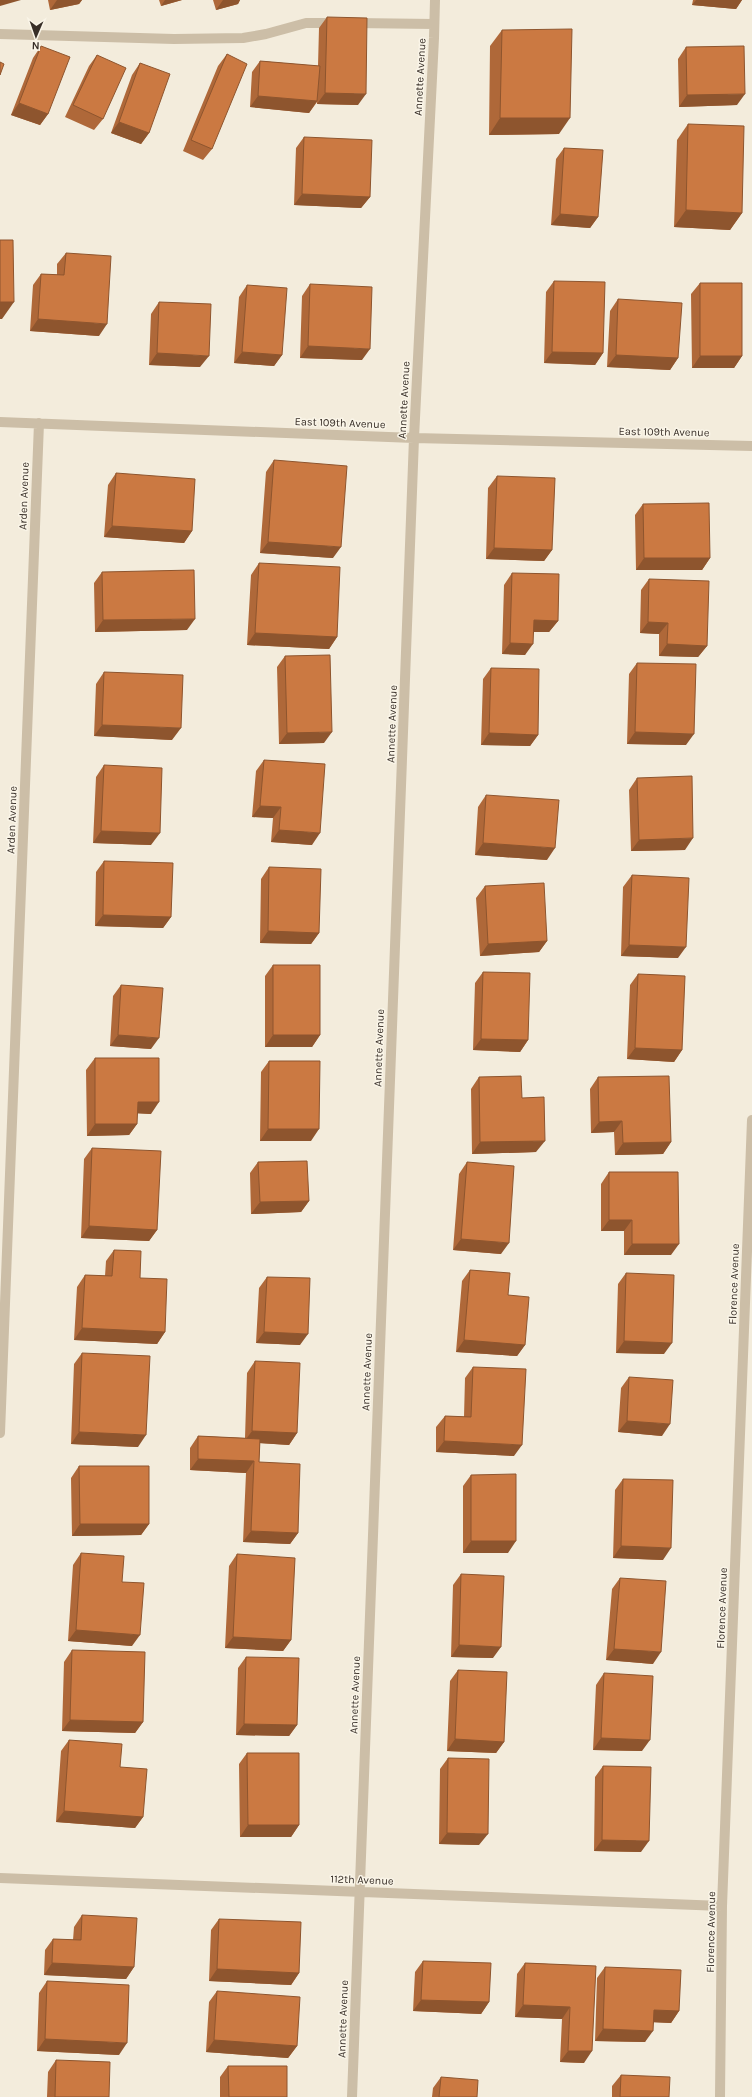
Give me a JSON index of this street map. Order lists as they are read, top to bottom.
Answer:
{
  "streets": {
    "street": [
      "Annette Avenue",
      "East 109th Avenue",
      "Arden Avenue",
      "Florence Avenue",
      "112th Avenue"
    ]
  },
  "crossings": [
    ["Annette Avenue", "East 109th Avenue"],
    ["Annette Avenue", "112th Avenue"],
    ["East 109th Avenue", "Arden Avenue"],
    ["Florence Avenue", "112th Avenue"]
  ],
  "north": "bottom"
}
